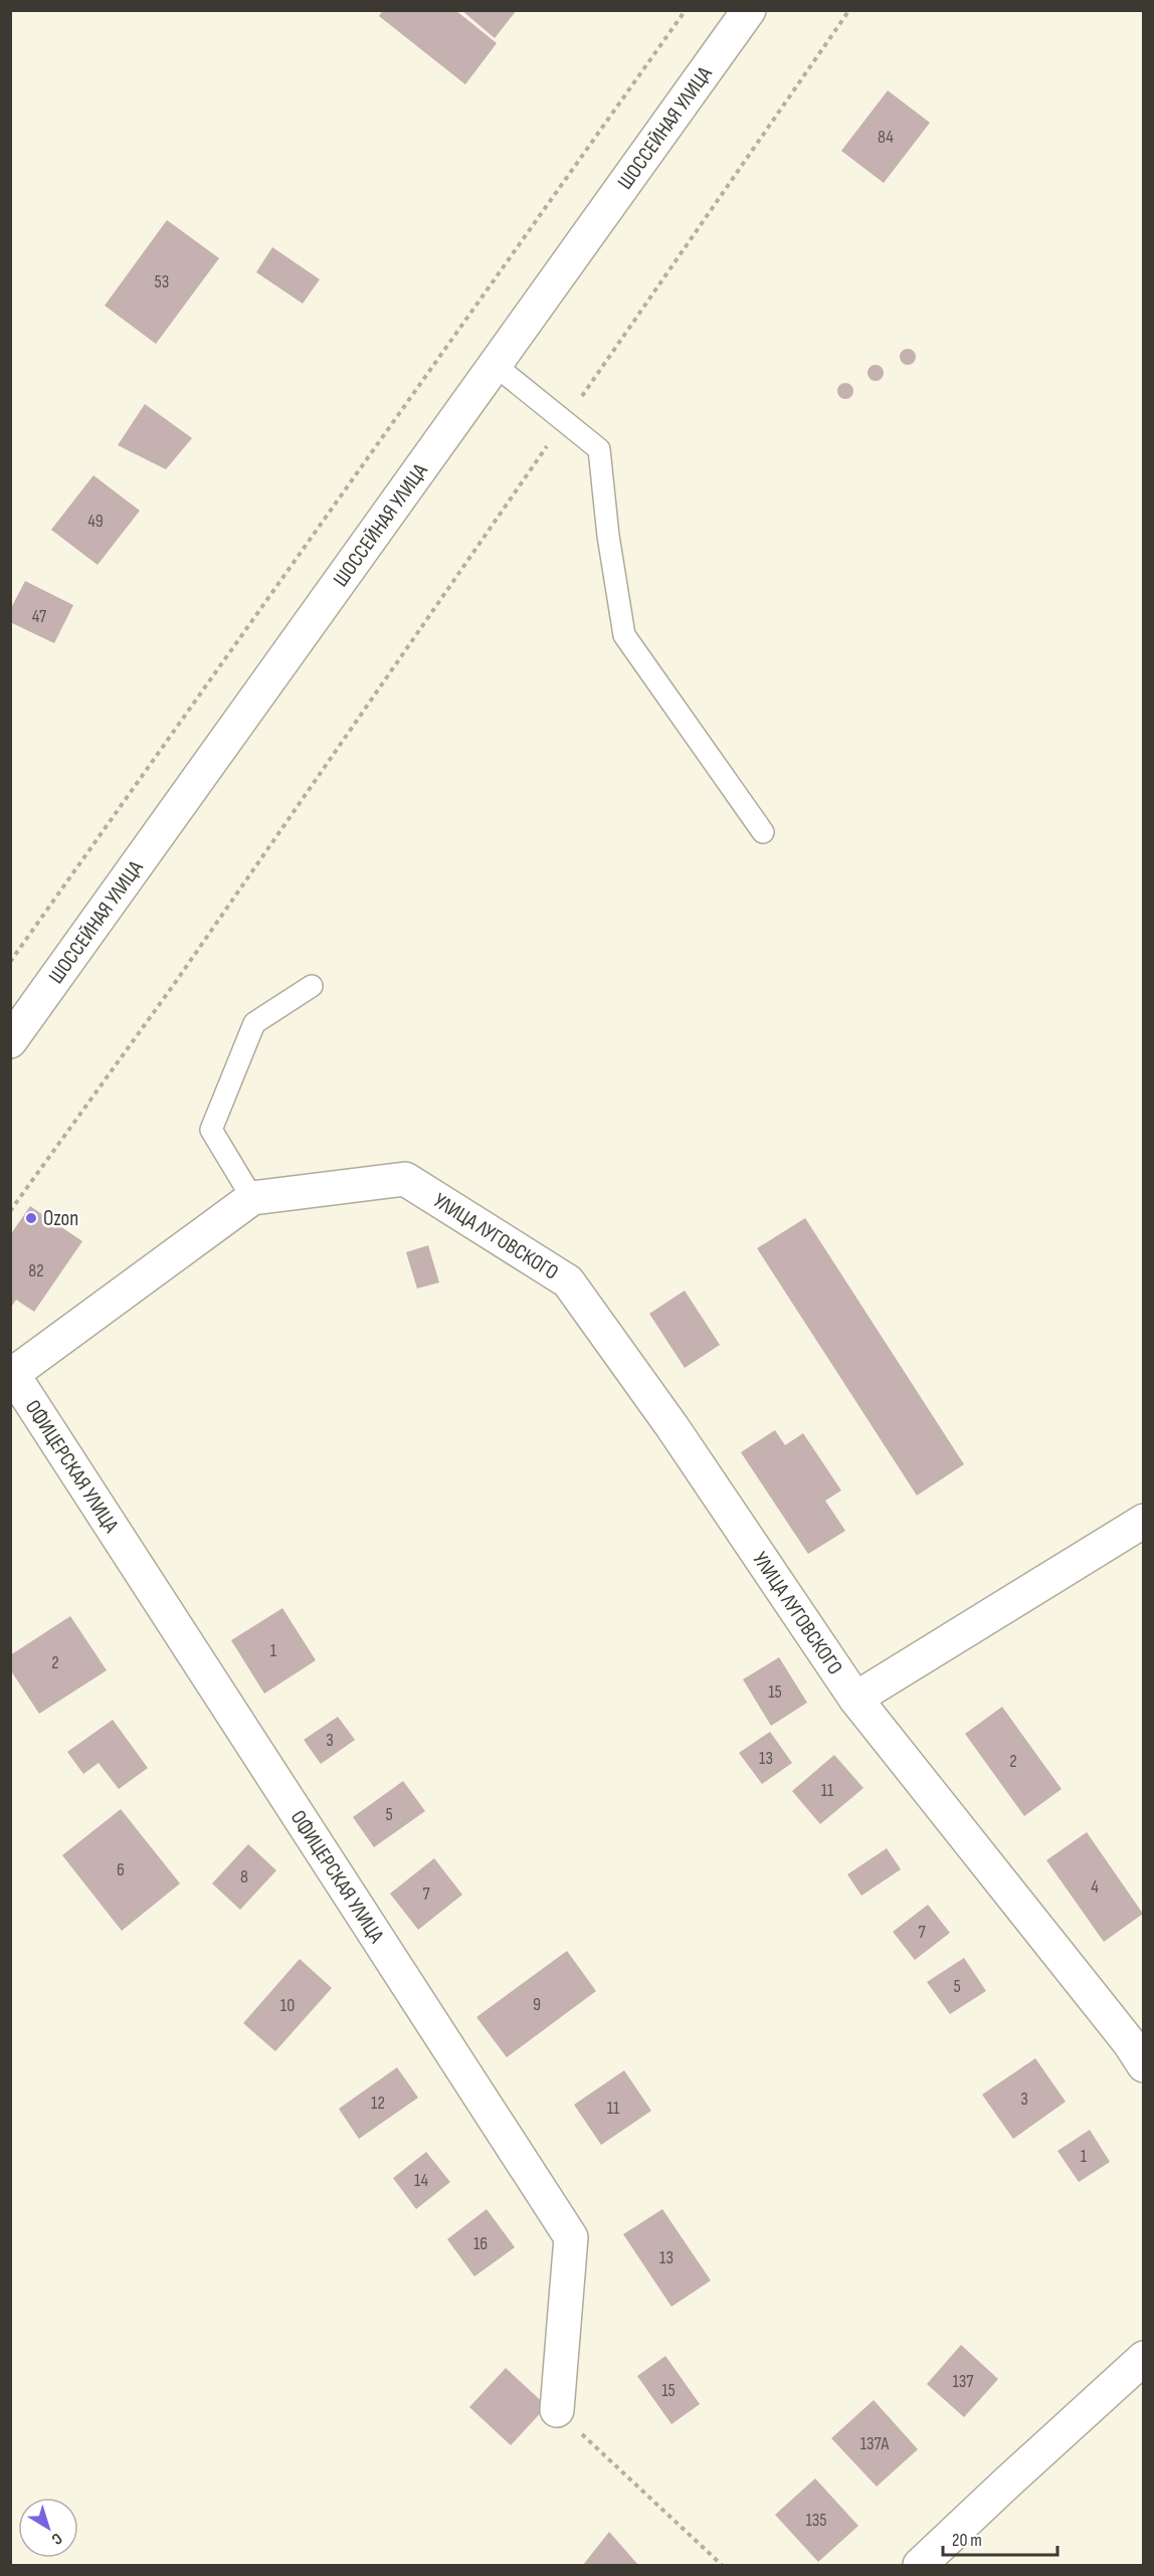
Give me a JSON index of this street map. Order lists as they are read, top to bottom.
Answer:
{
  "streets": {
    "main road": ["ШОССЕЙНАЯ УЛИЦА", "УЛИЦА ЛУГОВСКОГО", "ОФИЦЕРСКАЯ УЛИЦА"]
  },
  "crossings": [
    ["УЛИЦА ЛУГОВСКОГО", "ОФИЦЕРСКАЯ УЛИЦА"]
  ],
  "places": ["Ozon"],
  "house_numbers": [
    "84",
    "53",
    "49",
    "47",
    "82",
    "1",
    "2",
    "15",
    "3",
    "13",
    "2",
    "11",
    "5",
    "6",
    "8",
    "4",
    "7",
    "7",
    "5",
    "9",
    "10",
    "3",
    "12",
    "11",
    "1",
    "14",
    "16",
    "13",
    "137",
    "15",
    "137А",
    "135"
  ],
  "scale_bar": "20 m",
  "north": "bottom right"
}
